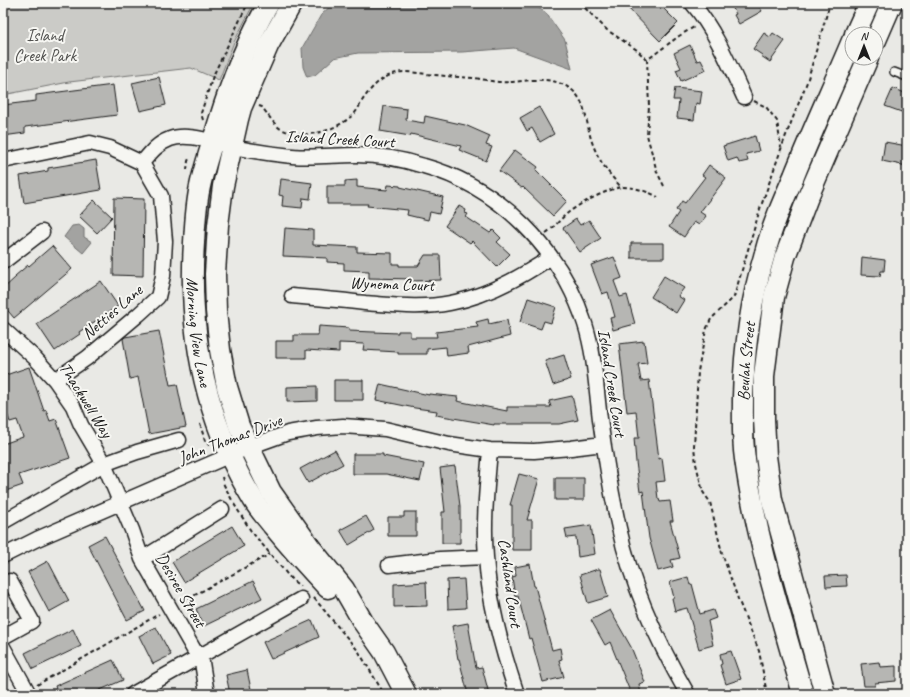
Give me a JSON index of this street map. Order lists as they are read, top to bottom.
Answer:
{
  "streets": {
    "street": [
      "Island Creek Court",
      "Wynema Court",
      "Netties Lane",
      "Morning View Lane",
      "Beulah Street",
      "Thackwell Way",
      "John Thomas Drive",
      "Cashland Court",
      "Desiree Street"
    ]
  },
  "crossings": [
    ["Island Creek Court", "Wynema Court"],
    ["Island Creek Court", "Morning View Lane"],
    ["Island Creek Court", "John Thomas Drive"],
    ["Netties Lane", "Thackwell Way"],
    ["Morning View Lane", "John Thomas Drive"],
    ["Thackwell Way", "John Thomas Drive"],
    ["Thackwell Way", "Desiree Street"],
    ["John Thomas Drive", "Cashland Court"],
    ["John Thomas Drive", "Desiree Street"]
  ],
  "parks": ["Island Creek Park"],
  "north": "top"
}
